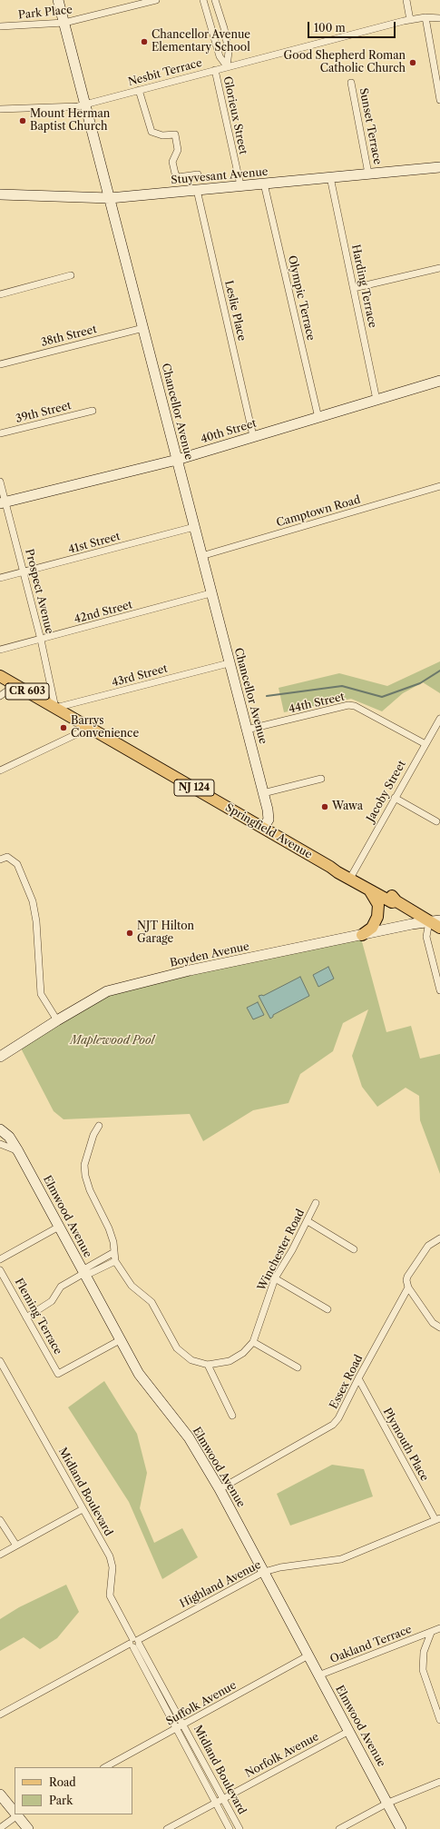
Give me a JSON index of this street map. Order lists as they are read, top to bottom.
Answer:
{
  "streets": {
    "main road": ["CR 603", "NJ 124", "Springfield Avenue"],
    "street": [
      "Park Place",
      "Nesbit Terrace",
      "Glorieux Street",
      "Sunset Terrace",
      "Stuyvesant Avenue",
      "Harding Terrace",
      "Olympic Terrace",
      "Leslie Place",
      "38th Street",
      "Chancellor Avenue",
      "39th Street",
      "40th Street",
      "Camptown Road",
      "41st Street",
      "Prospect Avenue",
      "42nd Street",
      "43rd Street",
      "44th Street",
      "Jacoby Street",
      "Boyden Avenue",
      "Elmwood Avenue",
      "Winchester Road",
      "Fleming Terrace",
      "Essex Road",
      "Plymouth Place",
      "Midland Boulevard",
      "Highland Avenue",
      "Oakland Terrace",
      "Suffolk Avenue",
      "Norfolk Avenue"
    ]
  },
  "crossings": [
    ["Park Place", "Chancellor Avenue"],
    ["Nesbit Terrace", "Glorieux Street"],
    ["Nesbit Terrace", "Chancellor Avenue"],
    ["Glorieux Street", "Stuyvesant Avenue"],
    ["Sunset Terrace", "Stuyvesant Avenue"],
    ["Stuyvesant Avenue", "Harding Terrace"],
    ["Stuyvesant Avenue", "Olympic Terrace"],
    ["Stuyvesant Avenue", "Leslie Place"],
    ["Stuyvesant Avenue", "Chancellor Avenue"],
    ["Harding Terrace", "40th Street"],
    ["Olympic Terrace", "40th Street"],
    ["Leslie Place", "40th Street"],
    ["38th Street", "Chancellor Avenue"],
    ["Chancellor Avenue", "40th Street"],
    ["Chancellor Avenue", "Camptown Road"],
    ["Chancellor Avenue", "41st Street"],
    ["Chancellor Avenue", "42nd Street"],
    ["Chancellor Avenue", "43rd Street"],
    ["Chancellor Avenue", "44th Street"],
    ["Chancellor Avenue", "Springfield Avenue"],
    ["40th Street", "Prospect Avenue"],
    ["41st Street", "Prospect Avenue"],
    ["Prospect Avenue", "42nd Street"],
    ["Prospect Avenue", "43rd Street"],
    ["Prospect Avenue", "Springfield Avenue"],
    ["43rd Street", "Springfield Avenue"],
    ["44th Street", "Jacoby Street"],
    ["Jacoby Street", "Springfield Avenue"],
    ["Springfield Avenue", "Boyden Avenue"],
    ["Elmwood Avenue", "Fleming Terrace"],
    ["Elmwood Avenue", "Essex Road"],
    ["Elmwood Avenue", "Highland Avenue"],
    ["Elmwood Avenue", "Oakland Terrace"],
    ["Elmwood Avenue", "Suffolk Avenue"],
    ["Elmwood Avenue", "Norfolk Avenue"],
    ["Essex Road", "Plymouth Place"],
    ["Plymouth Place", "Highland Avenue"],
    ["Midland Boulevard", "Highland Avenue"],
    ["Midland Boulevard", "Suffolk Avenue"],
    ["Midland Boulevard", "Norfolk Avenue"]
  ],
  "parks": ["Maplewood Pool"],
  "places": [
    "Chancellor Avenue Elementary School",
    "Good Shepherd Roman Catholic Church",
    "Mount Herman Baptist Church",
    "Barrys Convenience",
    "Wawa",
    "NJT Hilton Garage"
  ],
  "legend": ["Road", "Park"],
  "scale_bar": "100 m"
}
